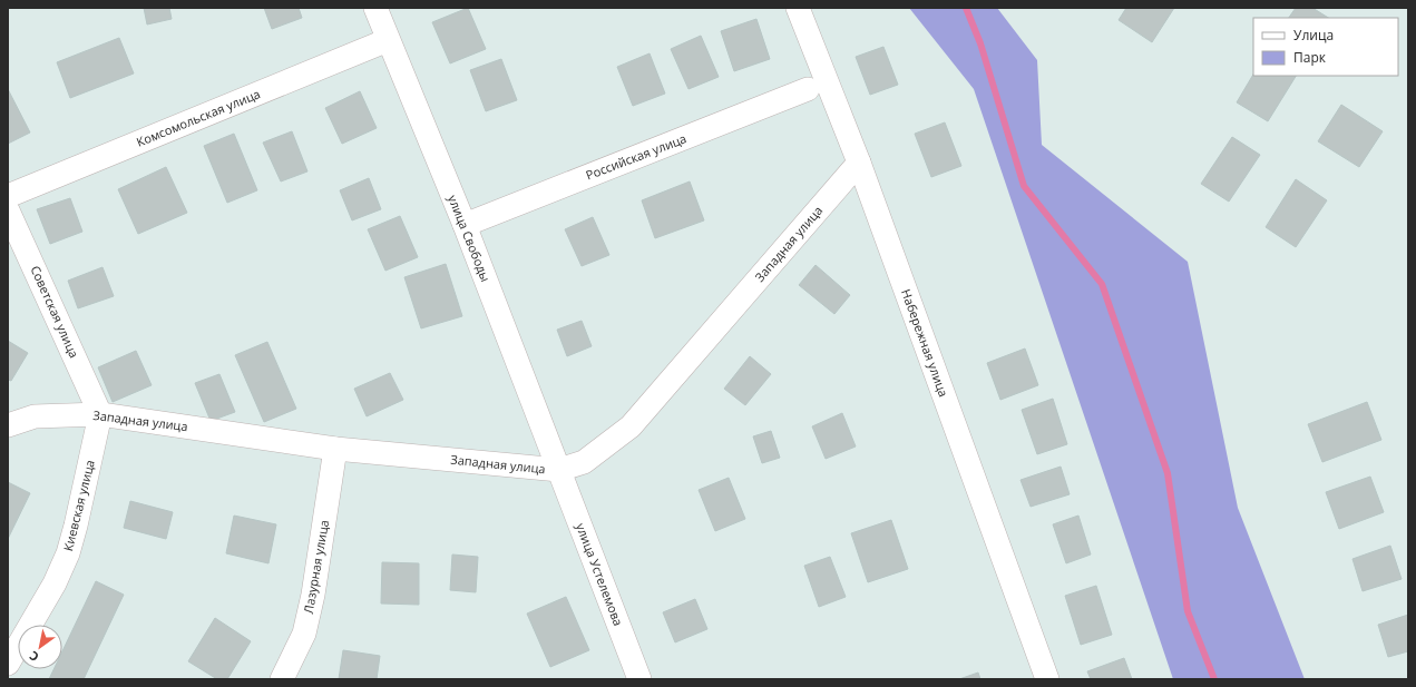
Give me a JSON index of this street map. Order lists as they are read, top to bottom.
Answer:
{
  "streets": {
    "street": [
      "Комсомольская улица",
      "Российская улица",
      "улица Свободы",
      "Западная улица",
      "Советская улица",
      "Набережная улица",
      "Киевская улица",
      "Лазурная улица",
      "улица Устелемова"
    ]
  },
  "crossings": [
    ["Комсомольская улица", "улица Свободы"],
    ["Российская улица", "улица Свободы"],
    ["улица Свободы", "Западная улица"],
    ["улица Свободы", "улица Устелемова"],
    ["Западная улица", "Советская улица"],
    ["Западная улица", "Набережная улица"],
    ["Западная улица", "Киевская улица"],
    ["Западная улица", "Лазурная улица"],
    ["Западная улица", "улица Устелемова"],
    ["Советская улица", "Киевская улица"]
  ],
  "legend": ["Улица", "Парк"],
  "north": "bottom left"
}
